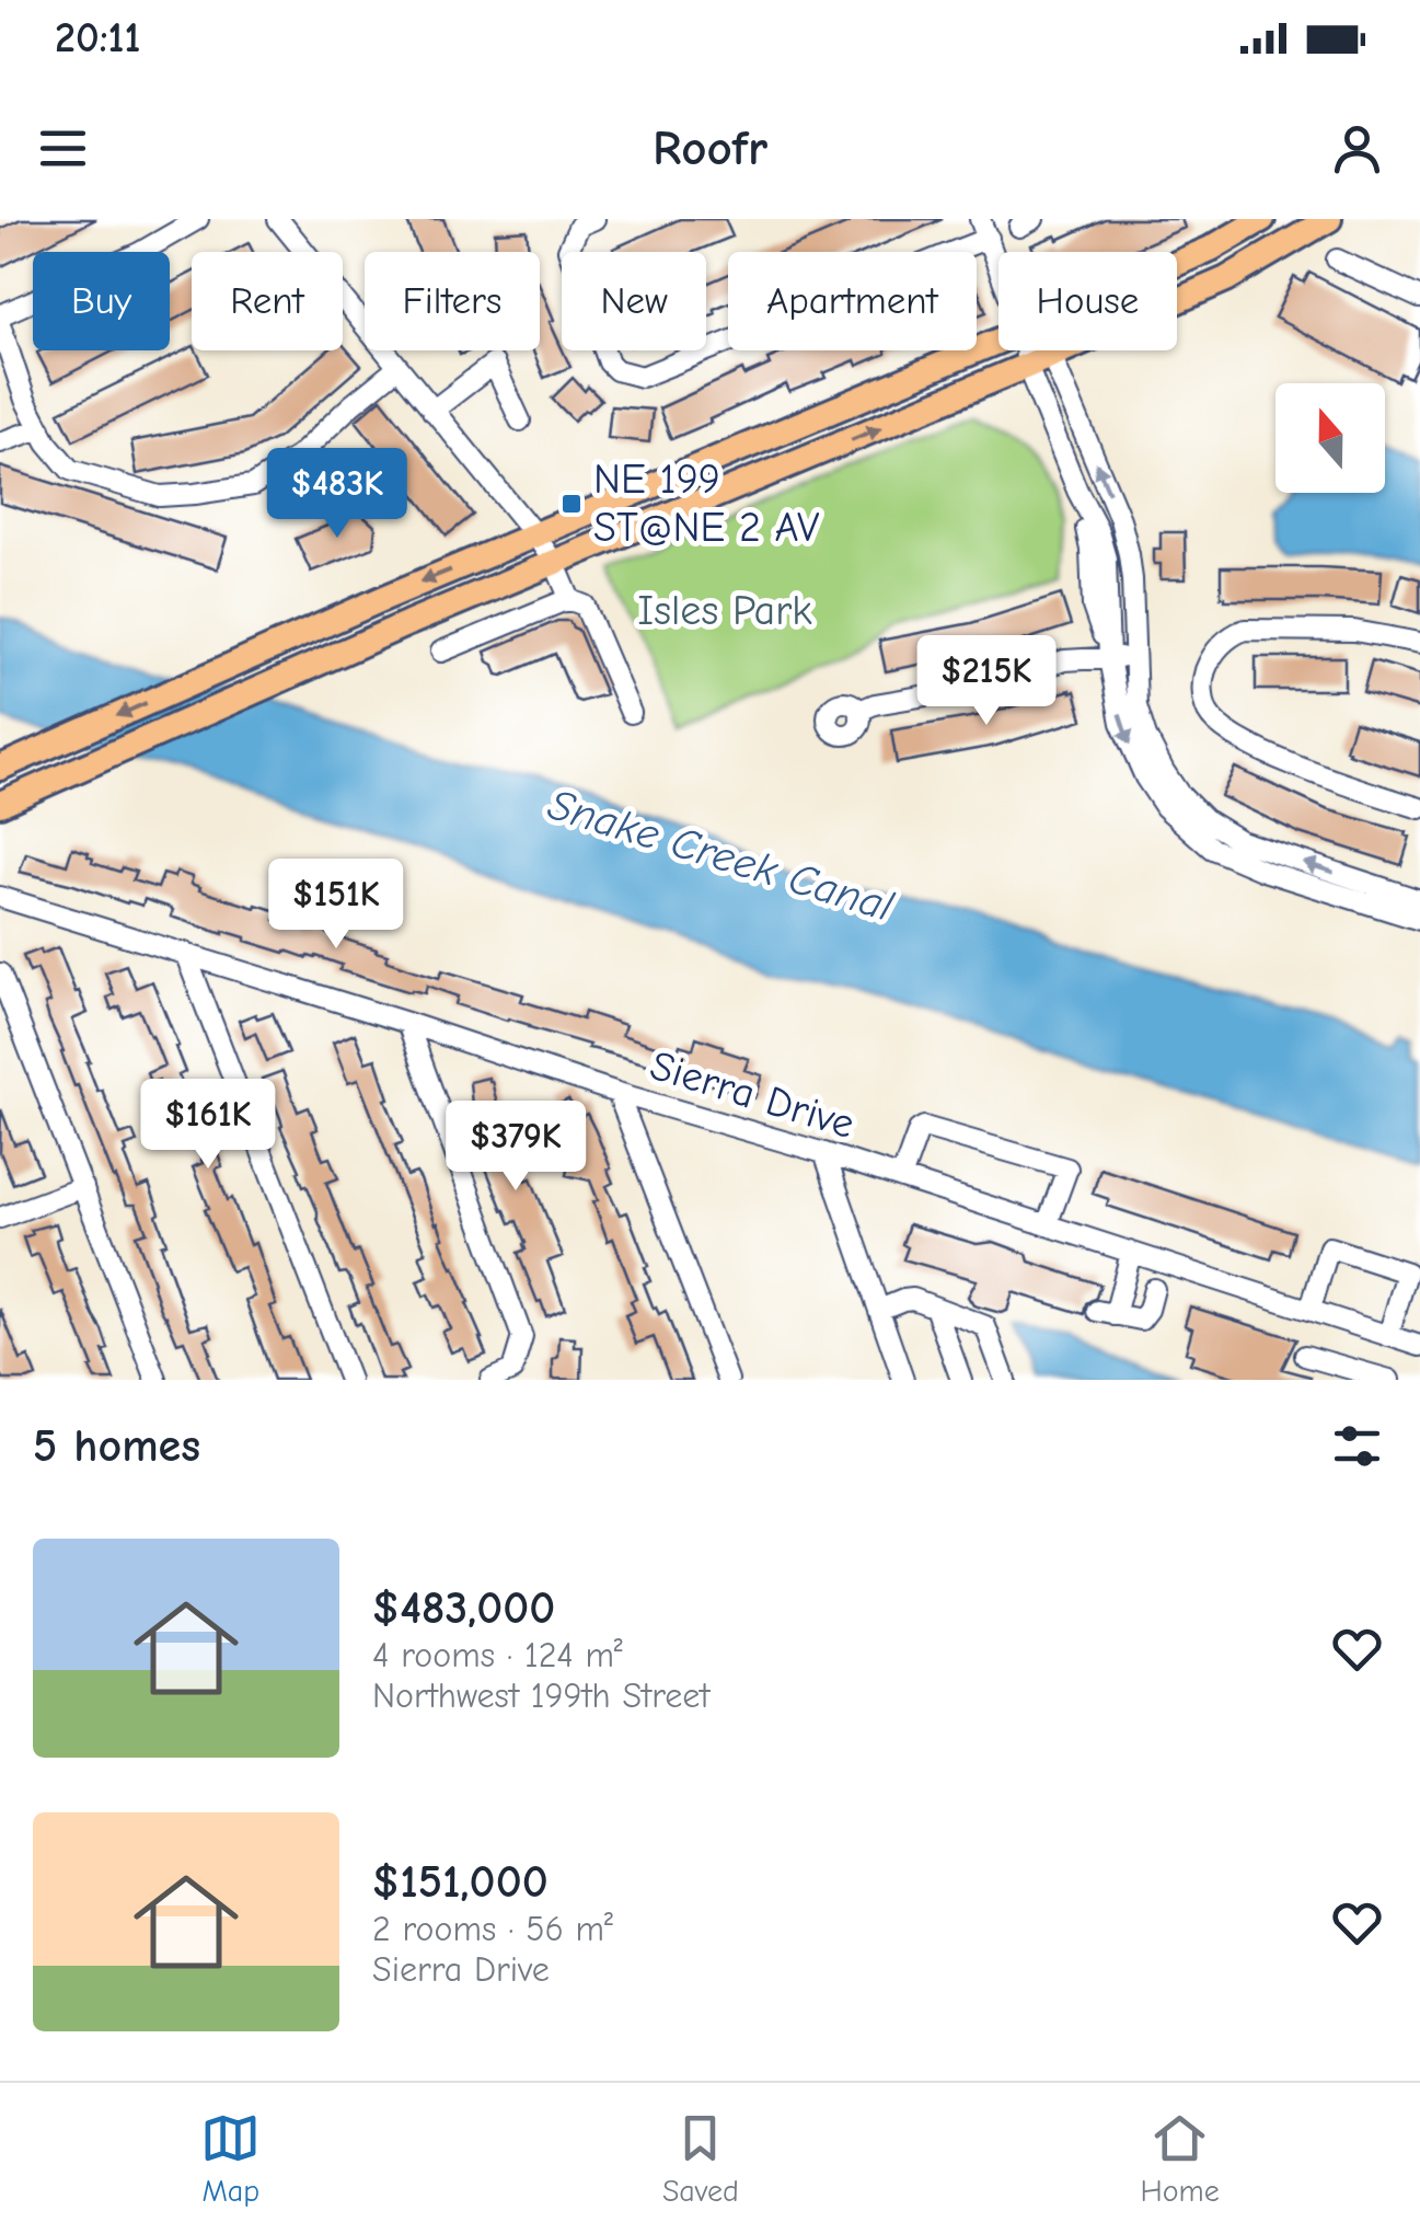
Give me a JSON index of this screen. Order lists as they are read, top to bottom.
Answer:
{
  "streets": {
    "street": ["Sierra Drive"]
  },
  "water": ["Snake Creek Canal"],
  "parks": ["Isles Park"],
  "places": {
    "transit": ["NE 199 ST@NE 2 AV"]
  },
  "north": "top",
  "page": {
    "status": "20:11",
    "header": "Roofr",
    "chip": [
      "Buy",
      "Rent",
      "Filters",
      "New",
      "Apartment",
      "House"
    ],
    "price": [
      "$483K",
      "$215K",
      "$151K",
      "$161K",
      "$379K"
    ],
    "heading": "5 homes",
    "list": [
      {
        "name": "$483,000",
        "note": "4 rooms · 124 m² · Northwest 199th Street"
      },
      {
        "name": "$151,000",
        "note": "2 rooms · 56 m² · Sierra Drive"
      }
    ],
    "tabs": ["Map", "Saved", "Home"]
  }
}
